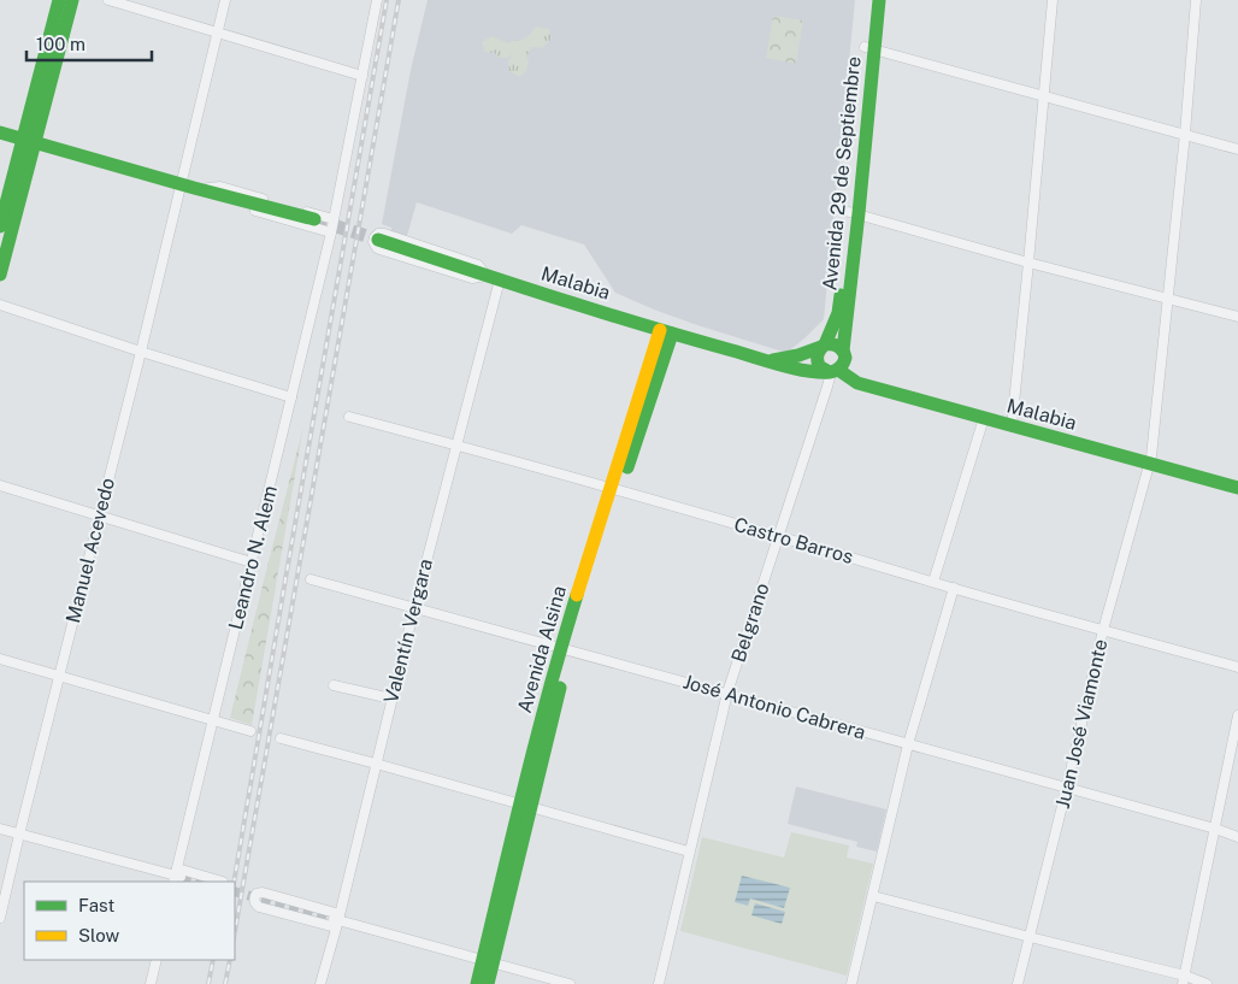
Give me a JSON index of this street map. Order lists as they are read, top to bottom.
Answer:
{
  "streets": {
    "main road": ["Avenida 29 de Septiembre", "Malabia", "Avenida Alsina"],
    "street": [
      "Castro Barros",
      "Manuel Acevedo",
      "Leandro N. Alem",
      "Belgrano",
      "Valentín Vergara",
      "José Antonio Cabrera",
      "Juan José Viamonte"
    ]
  },
  "crossings": [
    ["Avenida 29 de Septiembre", "Malabia"],
    ["Avenida 29 de Septiembre", "Belgrano"],
    ["Malabia", "Belgrano"],
    ["Malabia", "Valentín Vergara"],
    ["Malabia", "Avenida Alsina"],
    ["Malabia", "Juan José Viamonte"],
    ["Castro Barros", "Belgrano"],
    ["Castro Barros", "Valentín Vergara"],
    ["Castro Barros", "Avenida Alsina"],
    ["Castro Barros", "Juan José Viamonte"],
    ["Belgrano", "José Antonio Cabrera"],
    ["Valentín Vergara", "José Antonio Cabrera"],
    ["Avenida Alsina", "José Antonio Cabrera"],
    ["José Antonio Cabrera", "Juan José Viamonte"]
  ],
  "legend": ["Fast", "Slow"],
  "scale_bar": "100 m"
}
